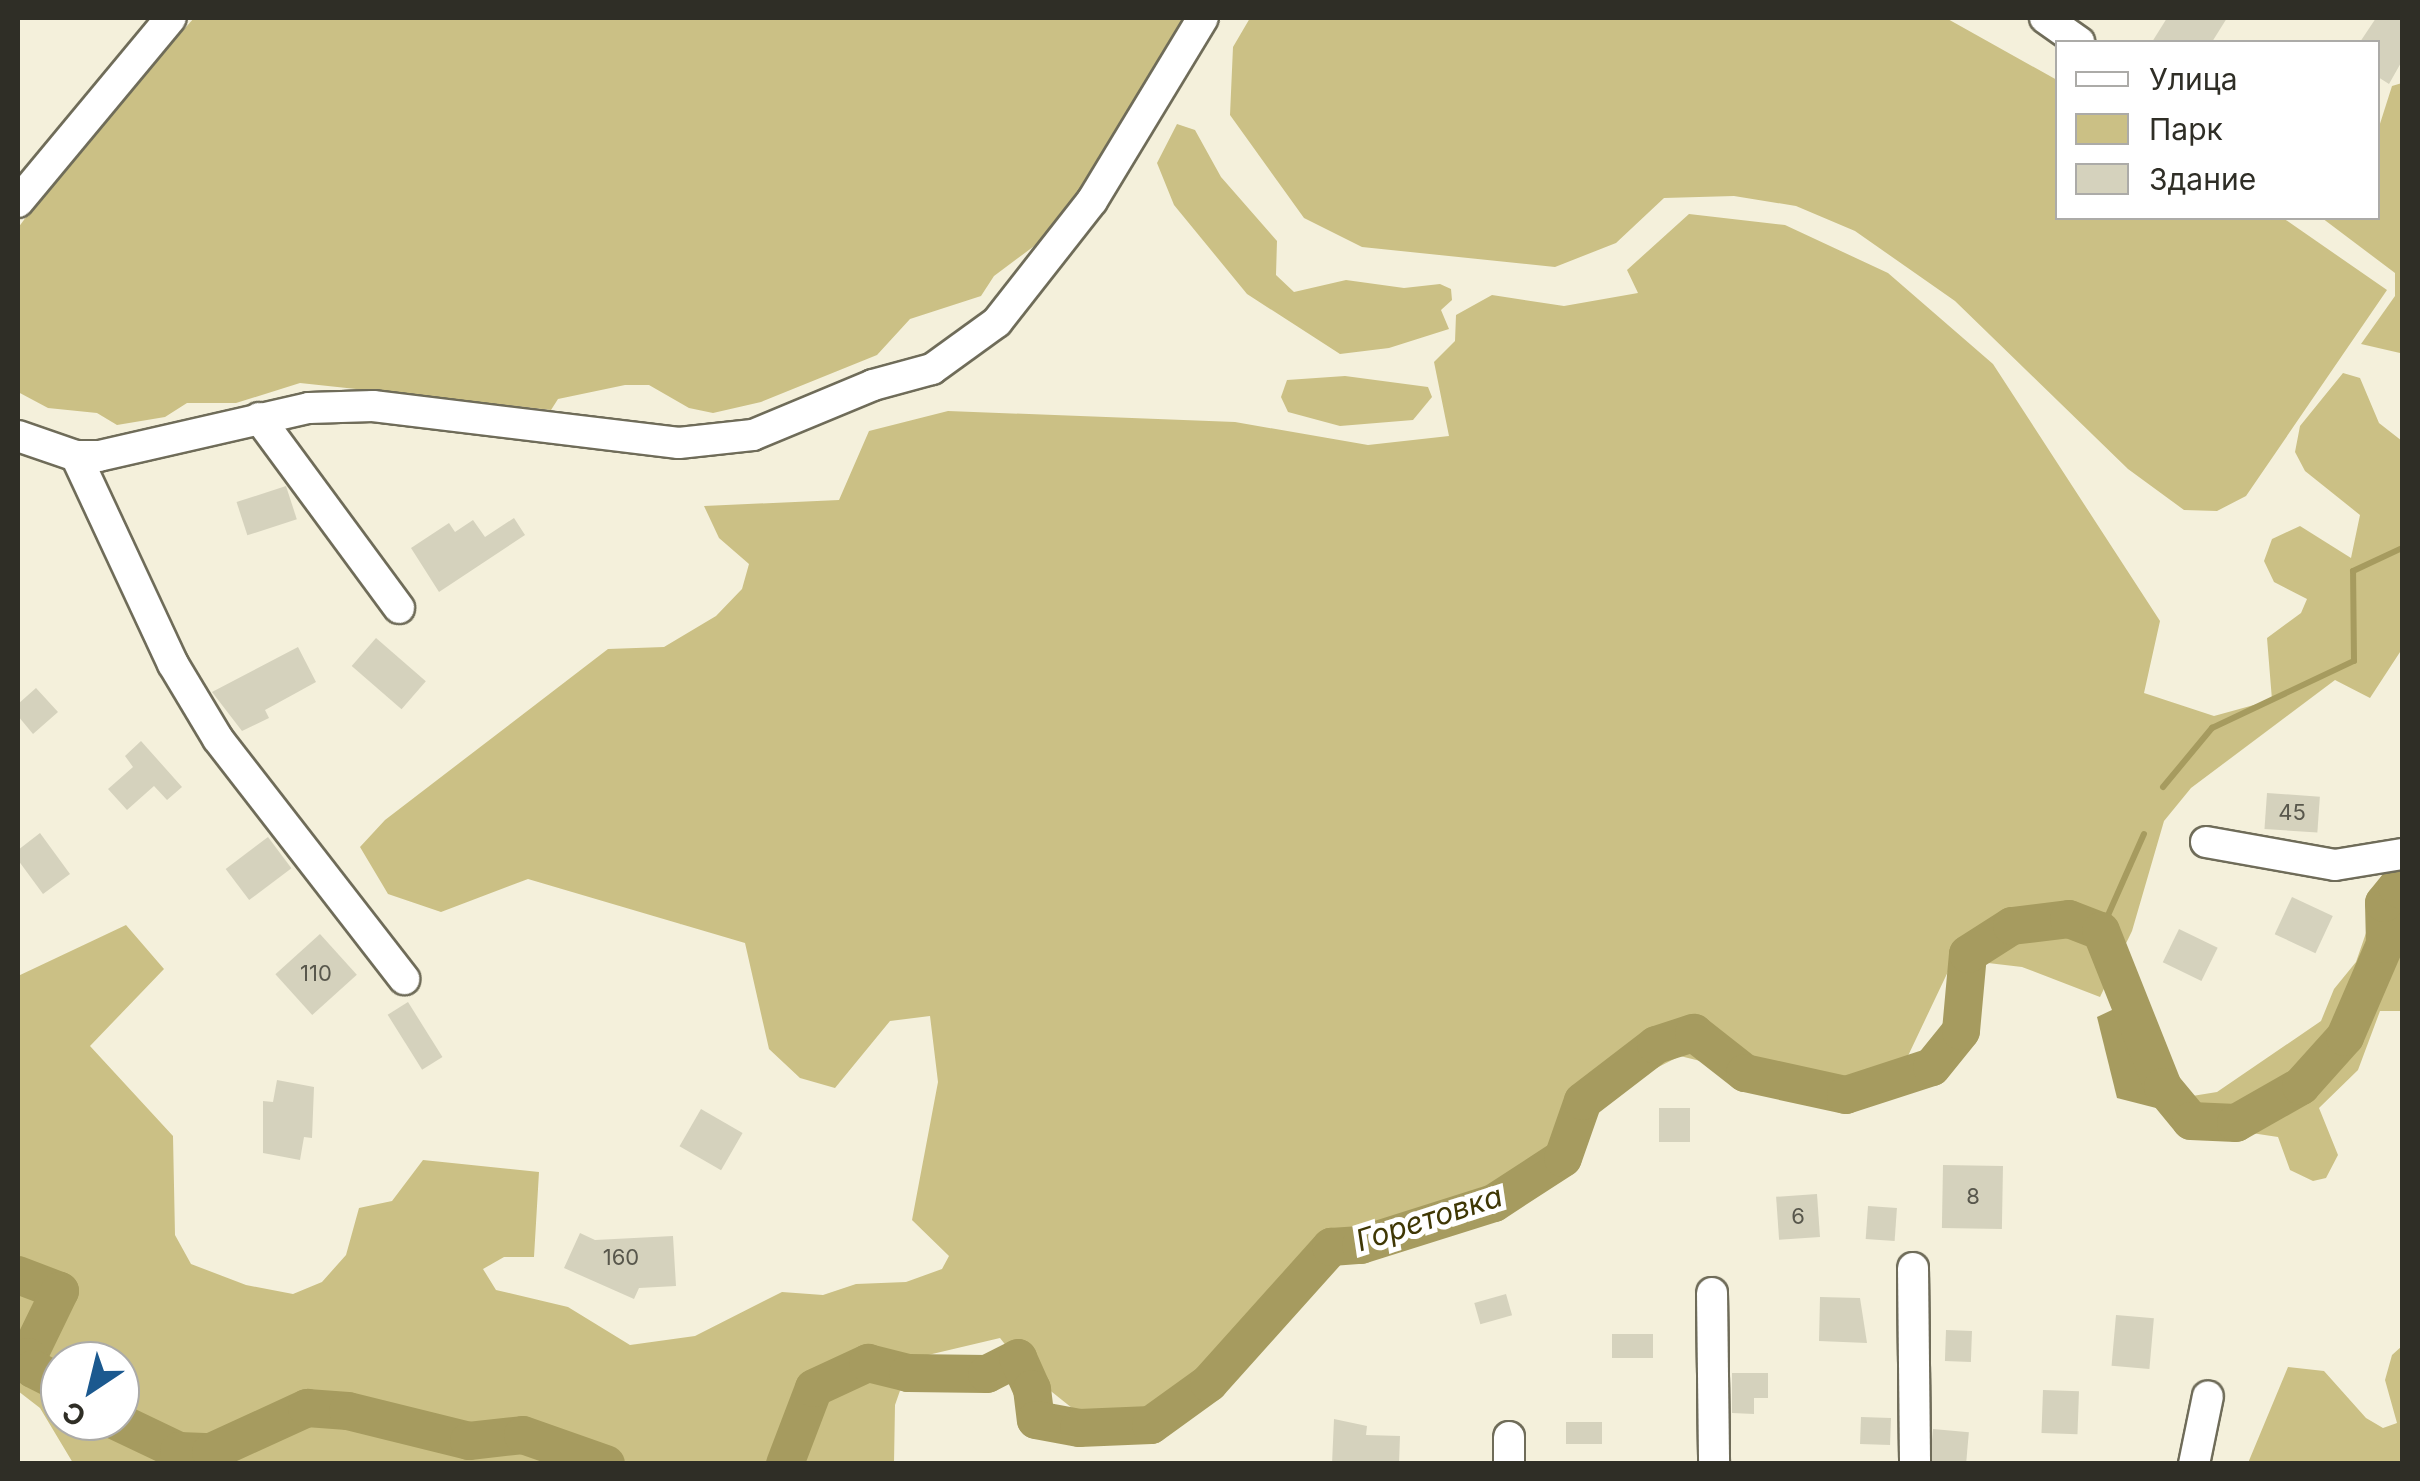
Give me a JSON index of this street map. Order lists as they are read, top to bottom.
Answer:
{
  "water": ["Горетовка"],
  "house_numbers": [
    "45",
    "110",
    "8",
    "6",
    "160"
  ],
  "legend": ["Улица", "Парк", "Здание"],
  "north": "bottom left"
}
